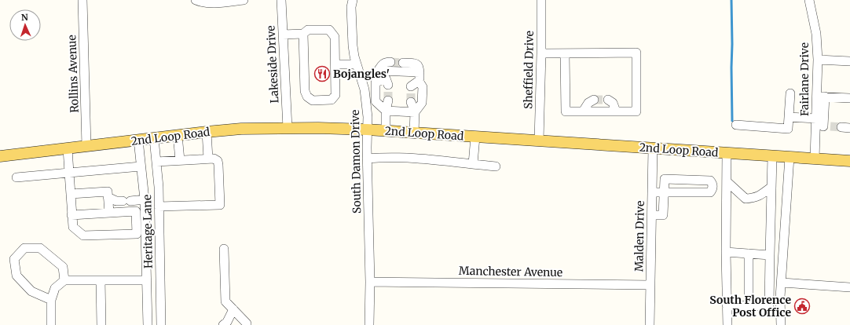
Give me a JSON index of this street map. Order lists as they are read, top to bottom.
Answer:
{
  "streets": {
    "main road": ["2nd Loop Road"],
    "street": [
      "Lakeside Drive",
      "Sheffield Drive",
      "Rollins Avenue",
      "Fairlane Drive",
      "South Damon Drive",
      "Heritage Lane",
      "Malden Drive",
      "Manchester Avenue"
    ]
  },
  "crossings": [
    ["Lakeside Drive", "2nd Loop Road"],
    ["Sheffield Drive", "2nd Loop Road"],
    ["Rollins Avenue", "2nd Loop Road"],
    ["Fairlane Drive", "2nd Loop Road"],
    ["2nd Loop Road", "South Damon Drive"],
    ["2nd Loop Road", "Heritage Lane"],
    ["2nd Loop Road", "Malden Drive"],
    ["South Damon Drive", "Manchester Avenue"],
    ["Malden Drive", "Manchester Avenue"]
  ],
  "places": {
    "restaurant": ["Bojangles'"],
    "public building": ["South Florence Post Office"]
  },
  "north": "top"
}
